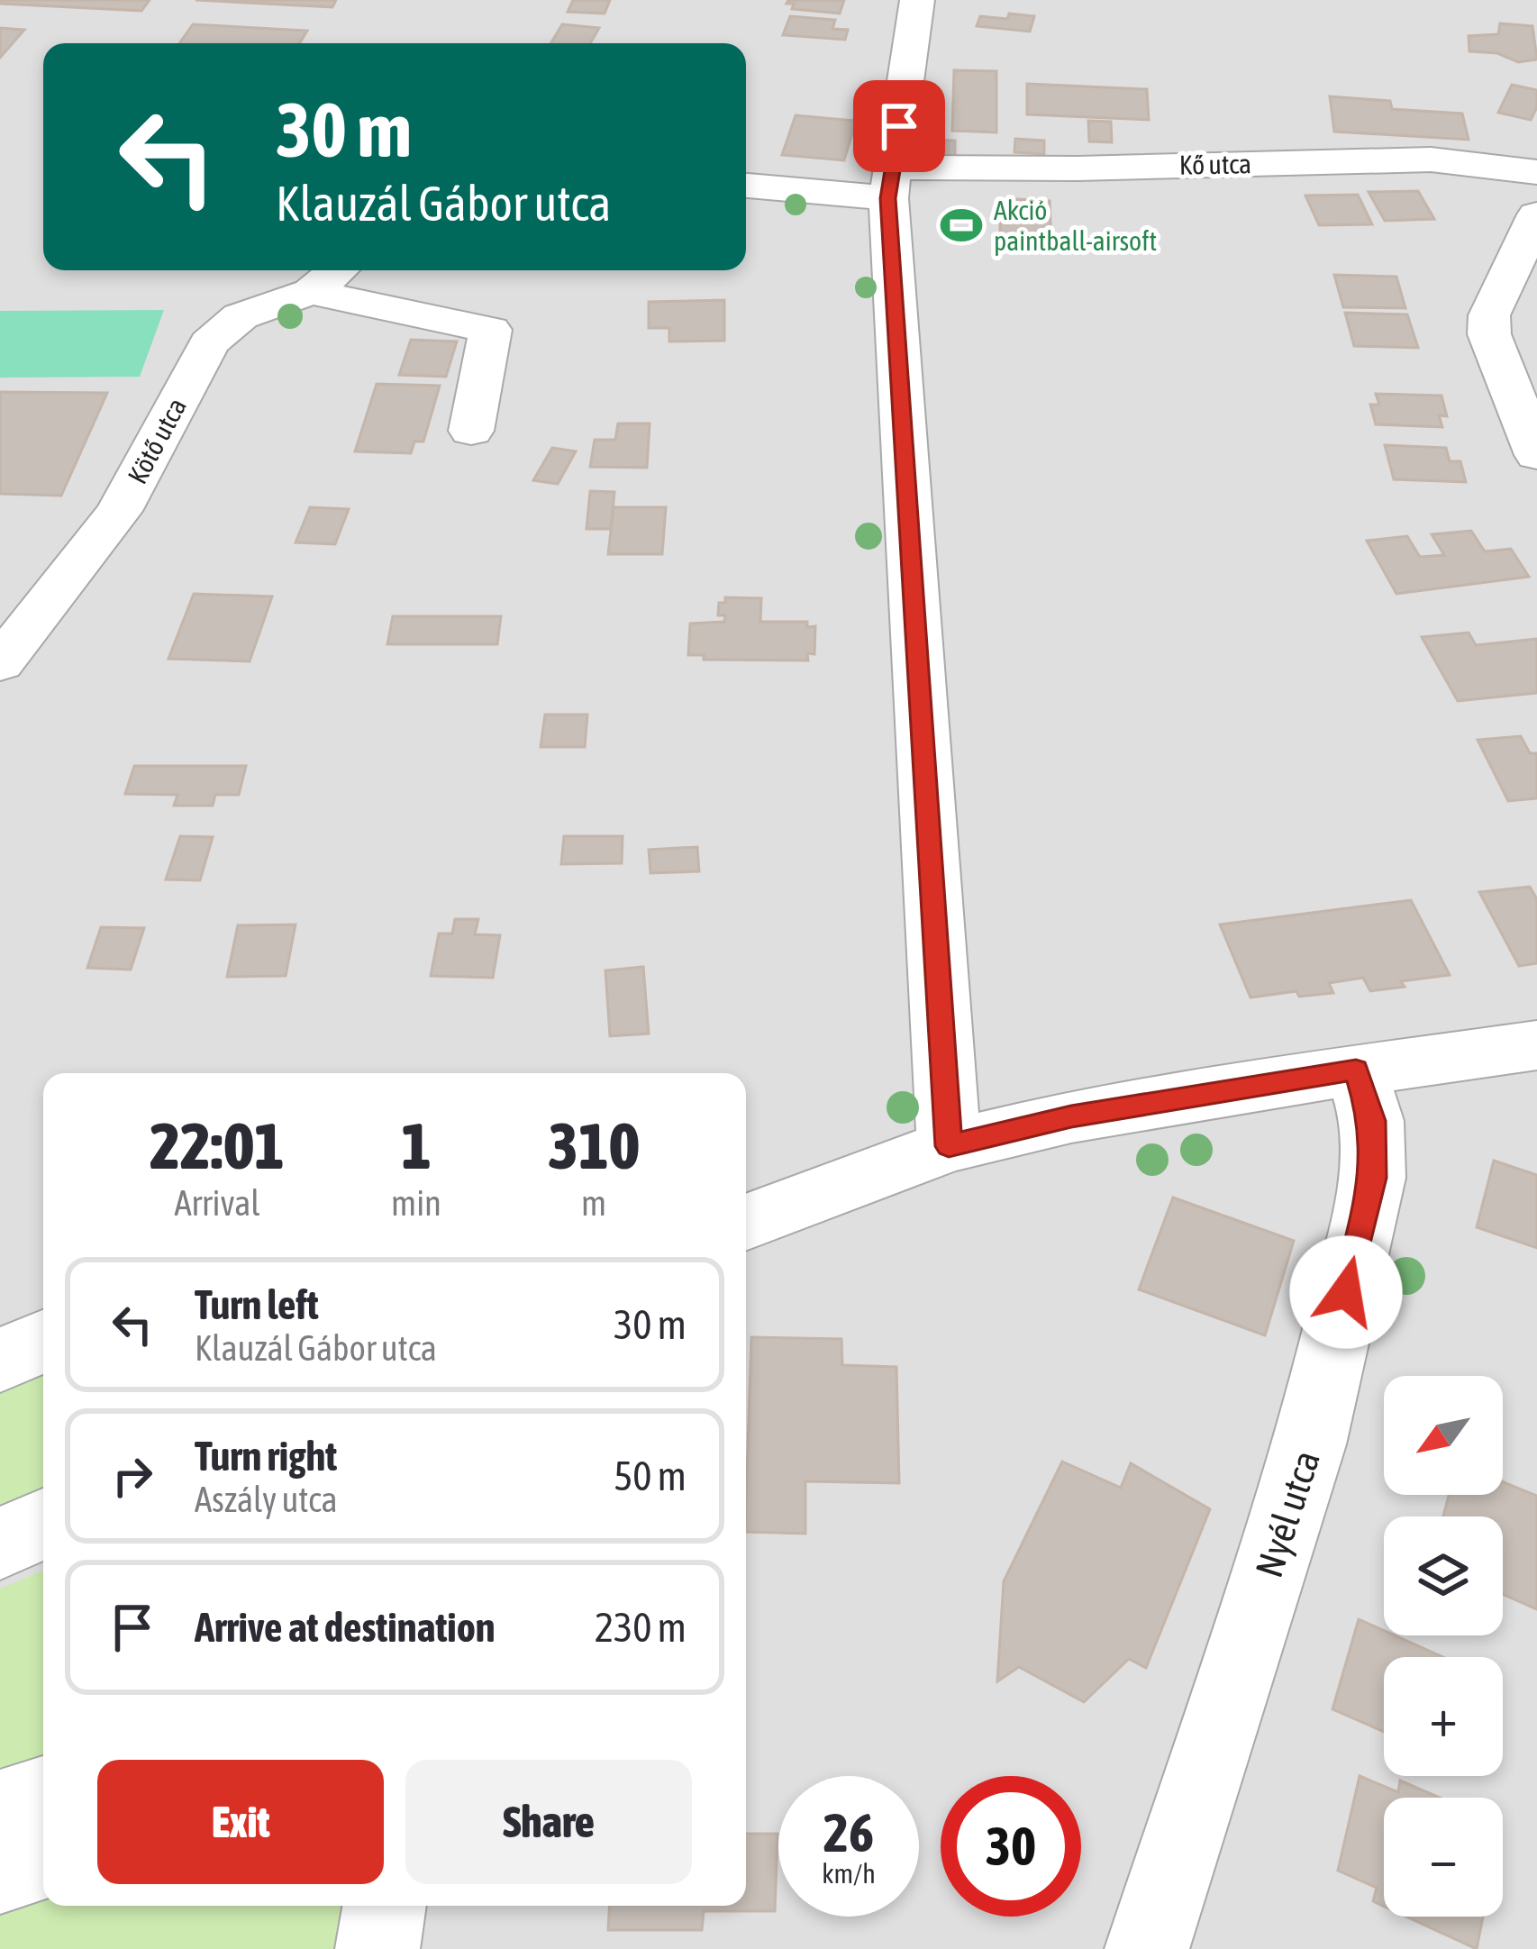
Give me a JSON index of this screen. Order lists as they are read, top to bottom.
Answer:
{
  "streets": {
    "street": ["Kő utca", "Kötő utca", "Nyél utca"]
  },
  "places": {
    "sports": ["Akció paintball-airsoft"]
  },
  "north": "bottom left",
  "page": {
    "turn": ["30 m", "Klauzál Gábor utca"],
    "eta": [
      "22:01",
      "Arrival",
      "1",
      "min",
      "310",
      "m"
    ],
    "list": [
      {
        "name": "Turn left",
        "note": "Klauzál Gábor utca",
        "value": "30 m"
      },
      {
        "name": "Turn right",
        "note": "Aszály utca",
        "value": "50 m"
      },
      {
        "name": "Arrive at destination",
        "value": "230 m"
      }
    ],
    "map_buttons": ["+", "−"],
    "buttons": ["Exit", "Share"],
    "speed": "26 km/h",
    "limit": "30"
  }
}
